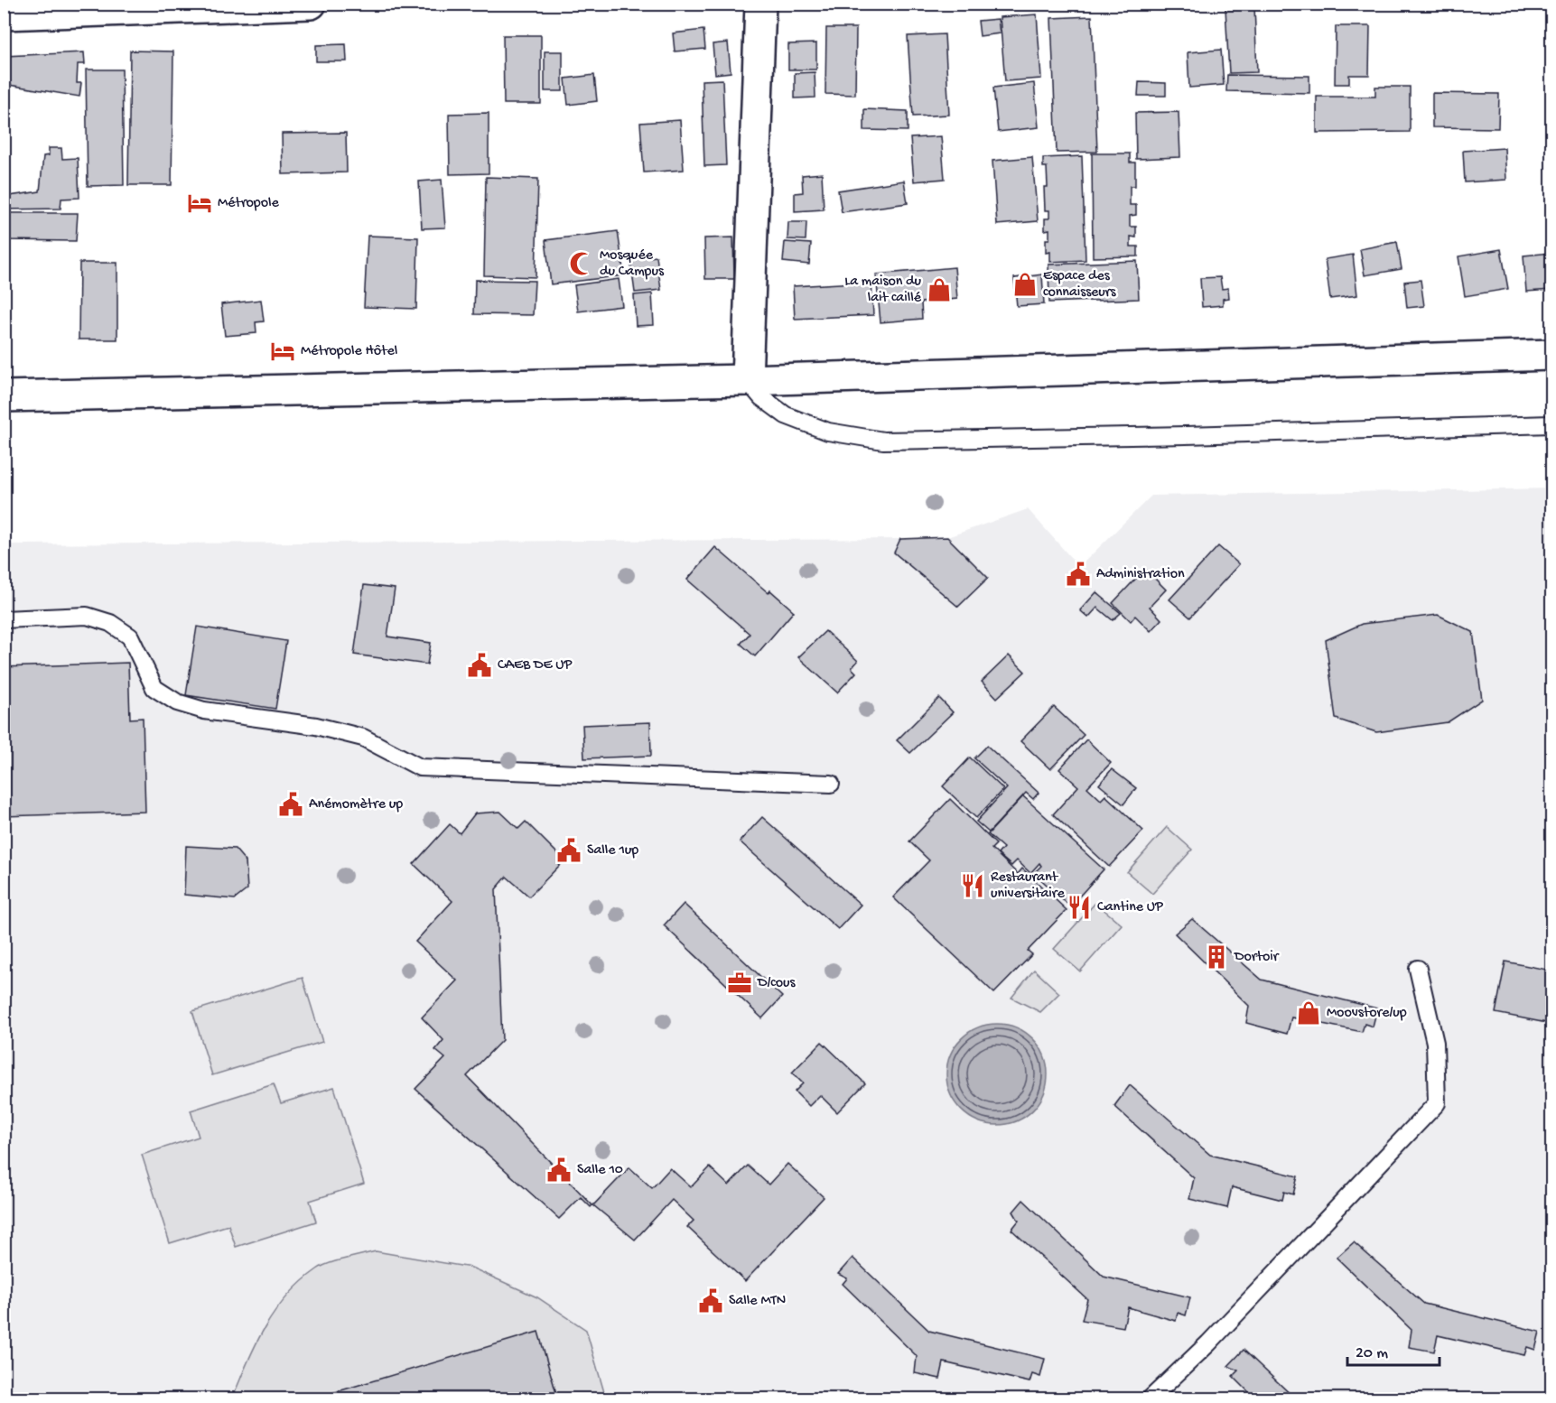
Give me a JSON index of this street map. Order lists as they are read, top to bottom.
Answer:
{
  "places": {
    "hotel": ["Métropole", "Métropole Hôtel"],
    "mosque": ["Mosquée du Campus"],
    "shop": ["Espace des connaisseurs", "La maison du lait caillé", "Moovstore/up"],
    "public building": [
      "Administration",
      "CAEB DE UP",
      "Anémomètre up",
      "Salle 1up",
      "Salle 10",
      "Salle MTN"
    ],
    "restaurant": ["Restaurant universitaire", "Cantine UP"],
    "building": ["Dortoir"],
    "office": ["D/cous"]
  },
  "scale_bar": "20 m"
}
